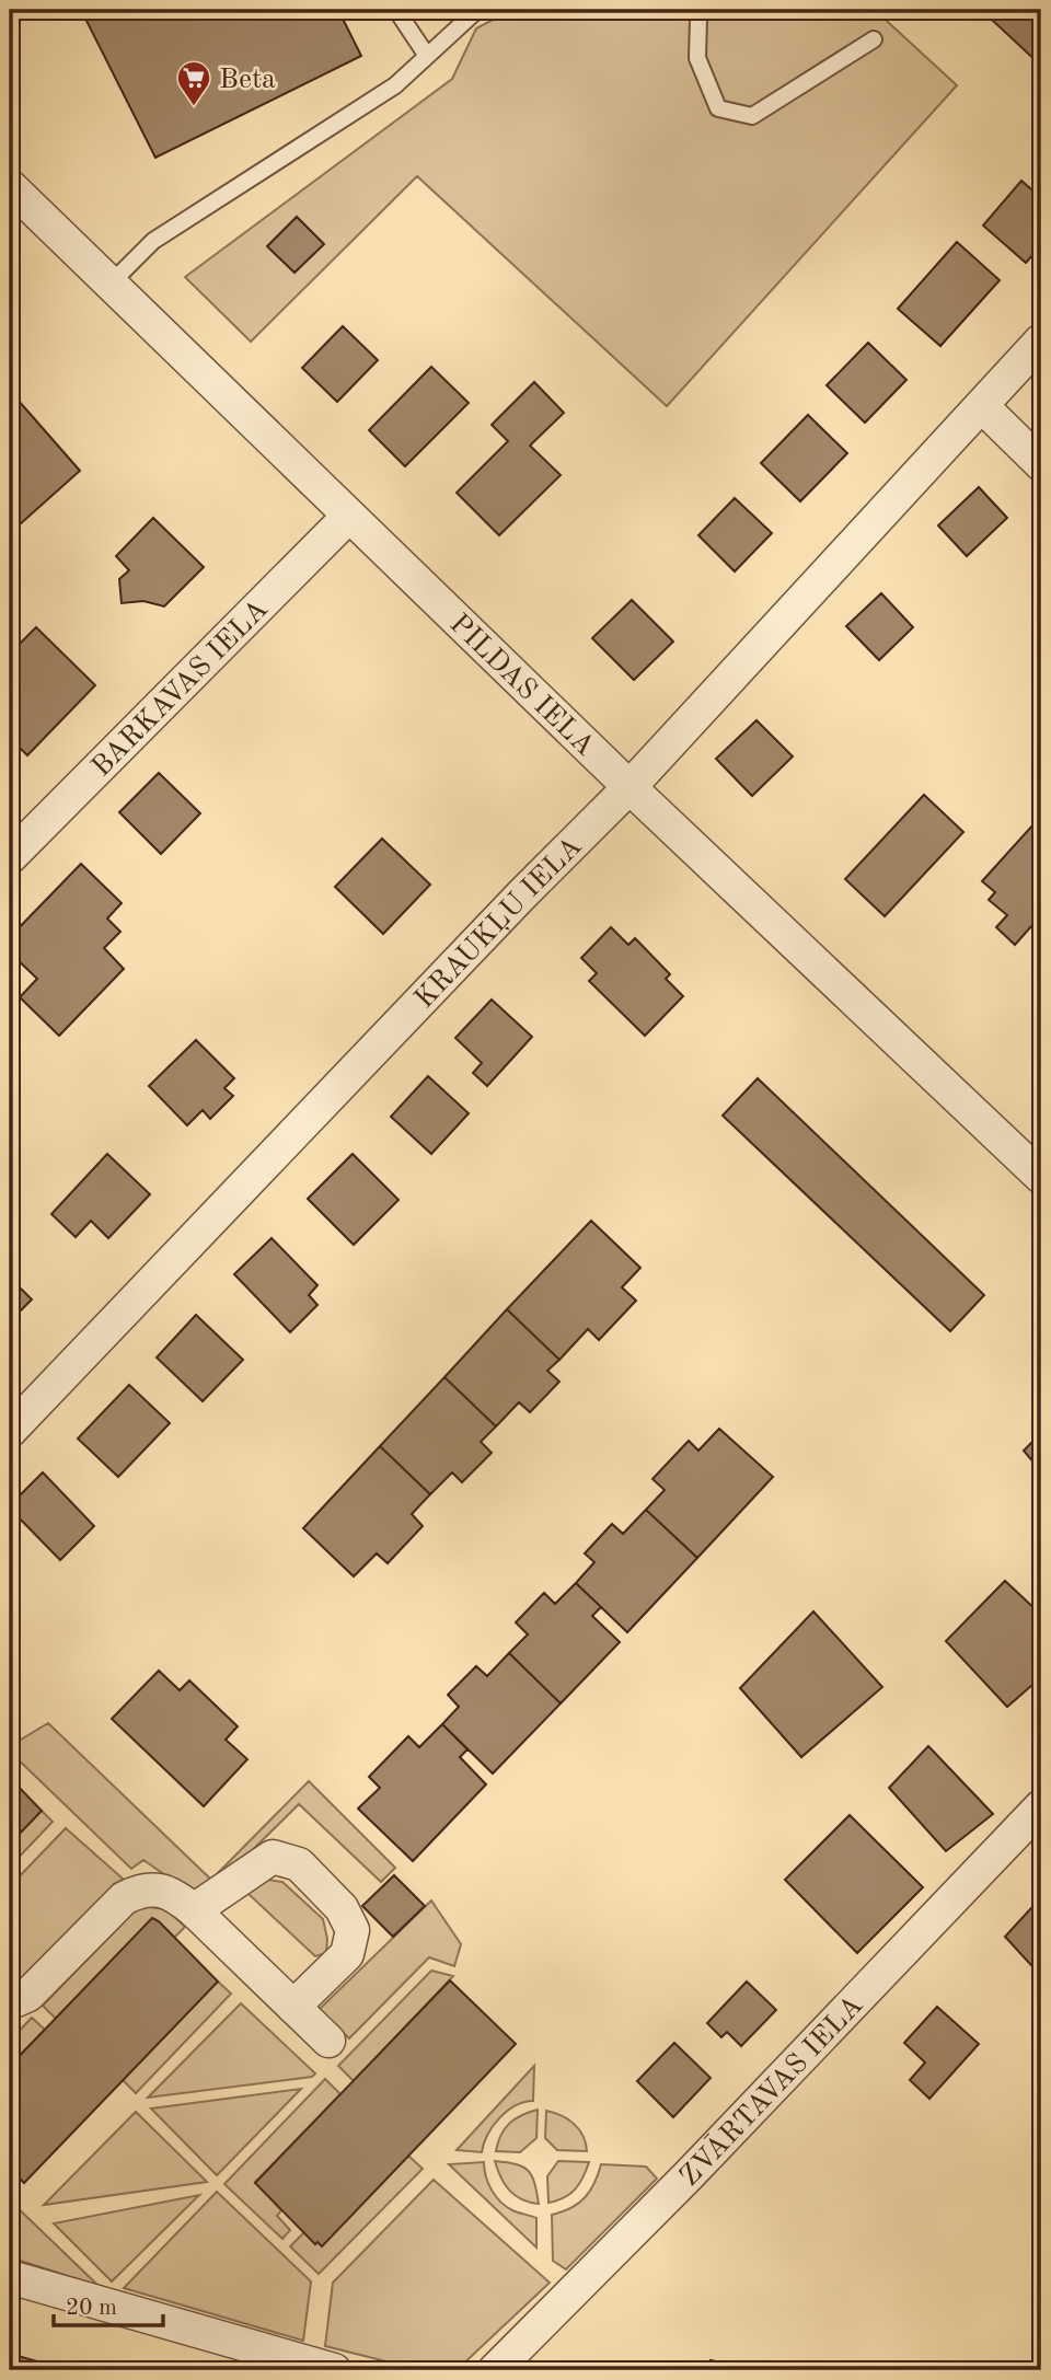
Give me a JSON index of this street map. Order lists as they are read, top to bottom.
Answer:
{
  "streets": {
    "street": [
      "PILDAS IELA",
      "BARKAVAS IELA",
      "KRAUKĻU IELA",
      "ZVĀRTAVAS IELA"
    ]
  },
  "crossings": [
    ["PILDAS IELA", "BARKAVAS IELA"],
    ["PILDAS IELA", "KRAUKĻU IELA"]
  ],
  "places": {
    "supermarket": ["Beta"]
  },
  "scale_bar": "20 m"
}
